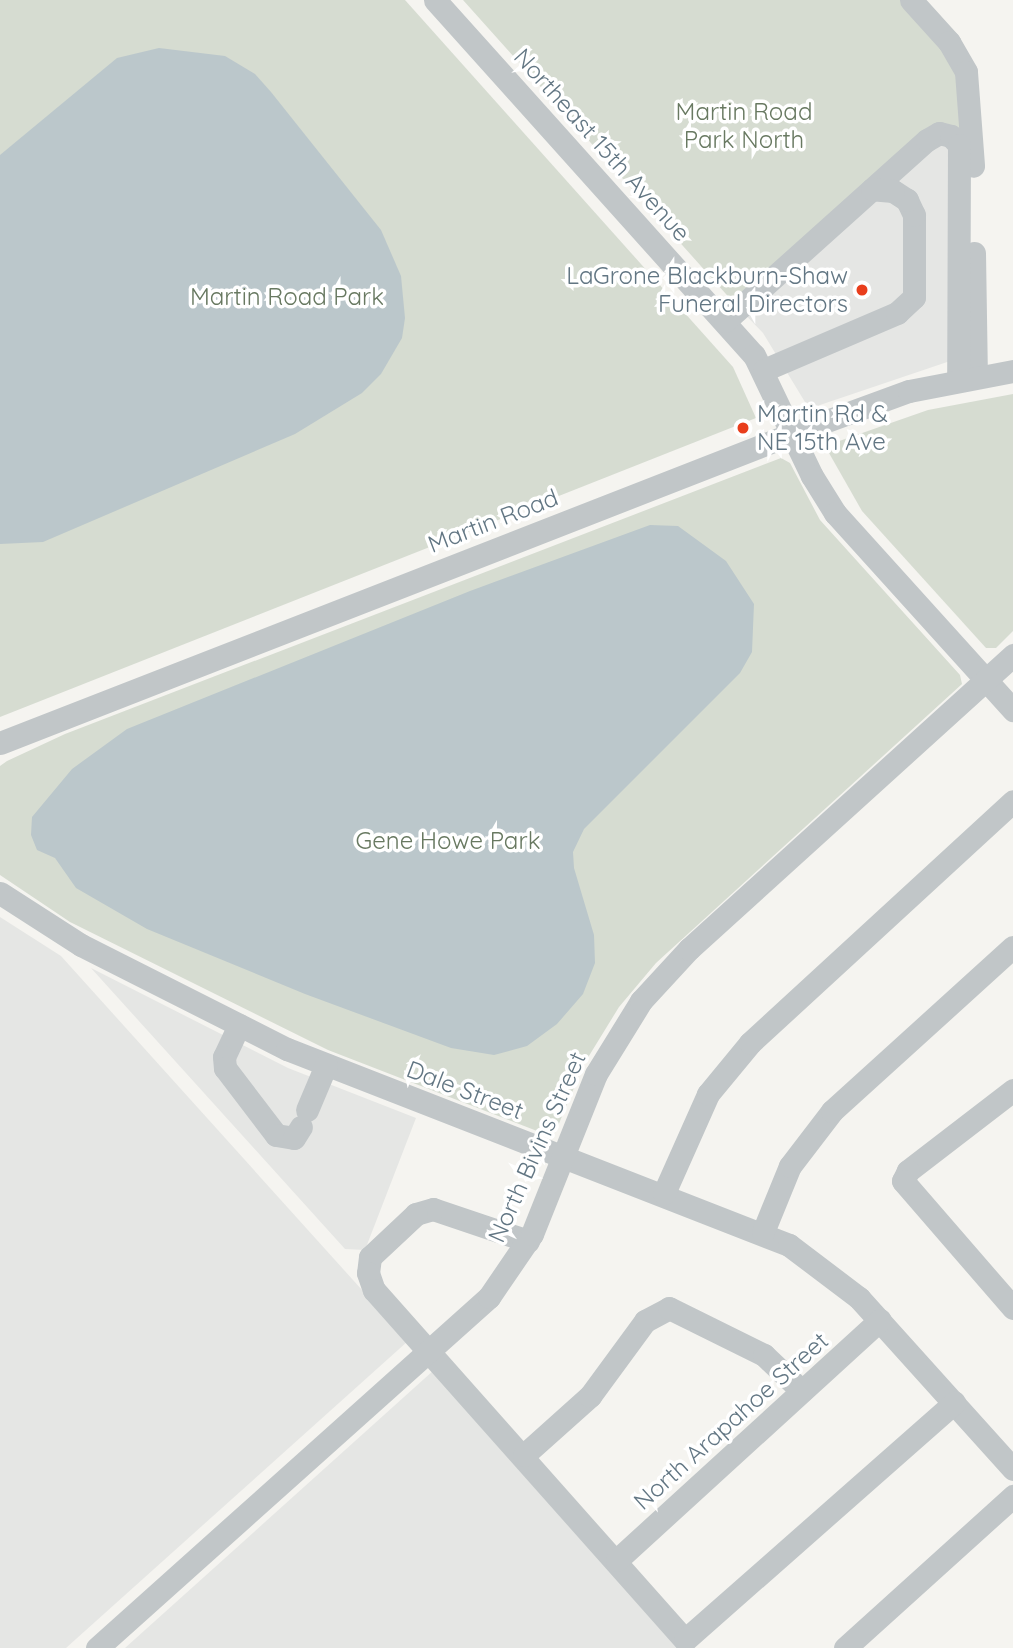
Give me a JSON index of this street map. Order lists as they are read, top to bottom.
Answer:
{
  "streets": {
    "street": [
      "Northeast 15th Avenue",
      "Martin Road",
      "Dale Street",
      "North Bivins Street",
      "North Arapahoe Street"
    ]
  },
  "crossings": [
    ["Northeast 15th Avenue", "Martin Road"],
    ["Northeast 15th Avenue", "North Bivins Street"],
    ["Dale Street", "North Bivins Street"],
    ["Dale Street", "North Arapahoe Street"]
  ],
  "parks": ["Martin Road Park North", "Martin Road Park", "Gene Howe Park"],
  "places": ["LaGrone Blackburn-Shaw Funeral Directors", "Martin Rd & NE 15th Ave"]
}
